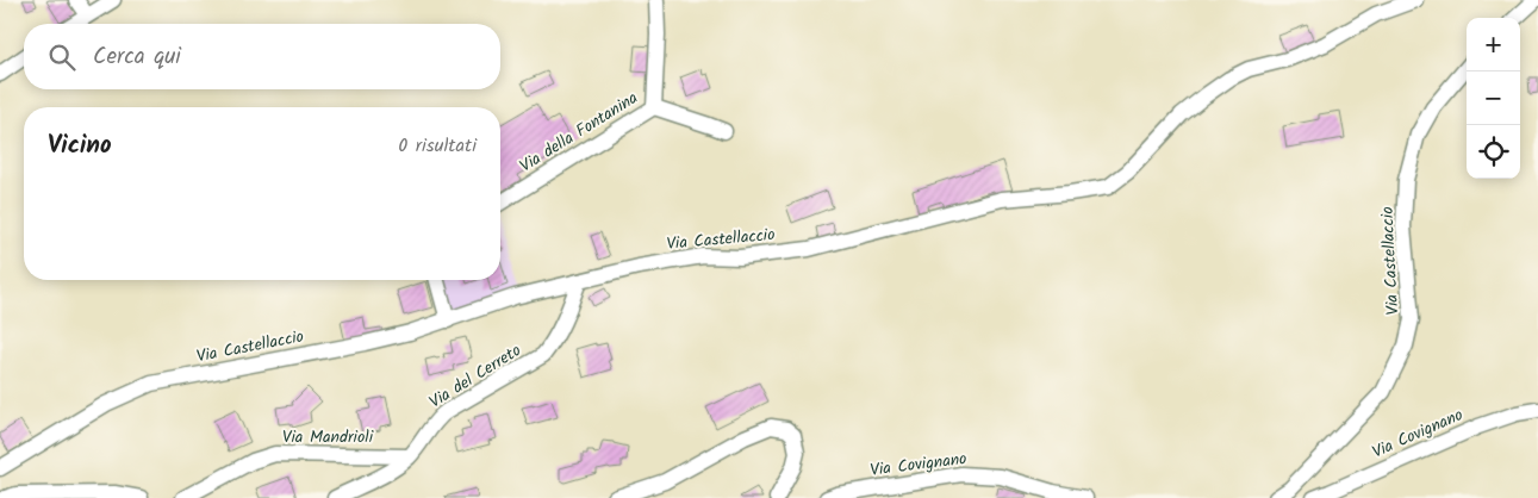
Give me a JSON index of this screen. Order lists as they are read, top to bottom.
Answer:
{
  "streets": {
    "street": [
      "Via della Fontanina",
      "Via Castellaccio",
      "Via del Cerreto",
      "Via Covignano",
      "Via Mandrioli"
    ]
  },
  "crossings": [
    ["Via Castellaccio", "Via del Cerreto"],
    ["Via del Cerreto", "Via Mandrioli"]
  ],
  "page": {
    "map_buttons": ["+", "−"],
    "search": "Cerca qui",
    "heading": ["Vicino", "0 risultati"]
  }
}
